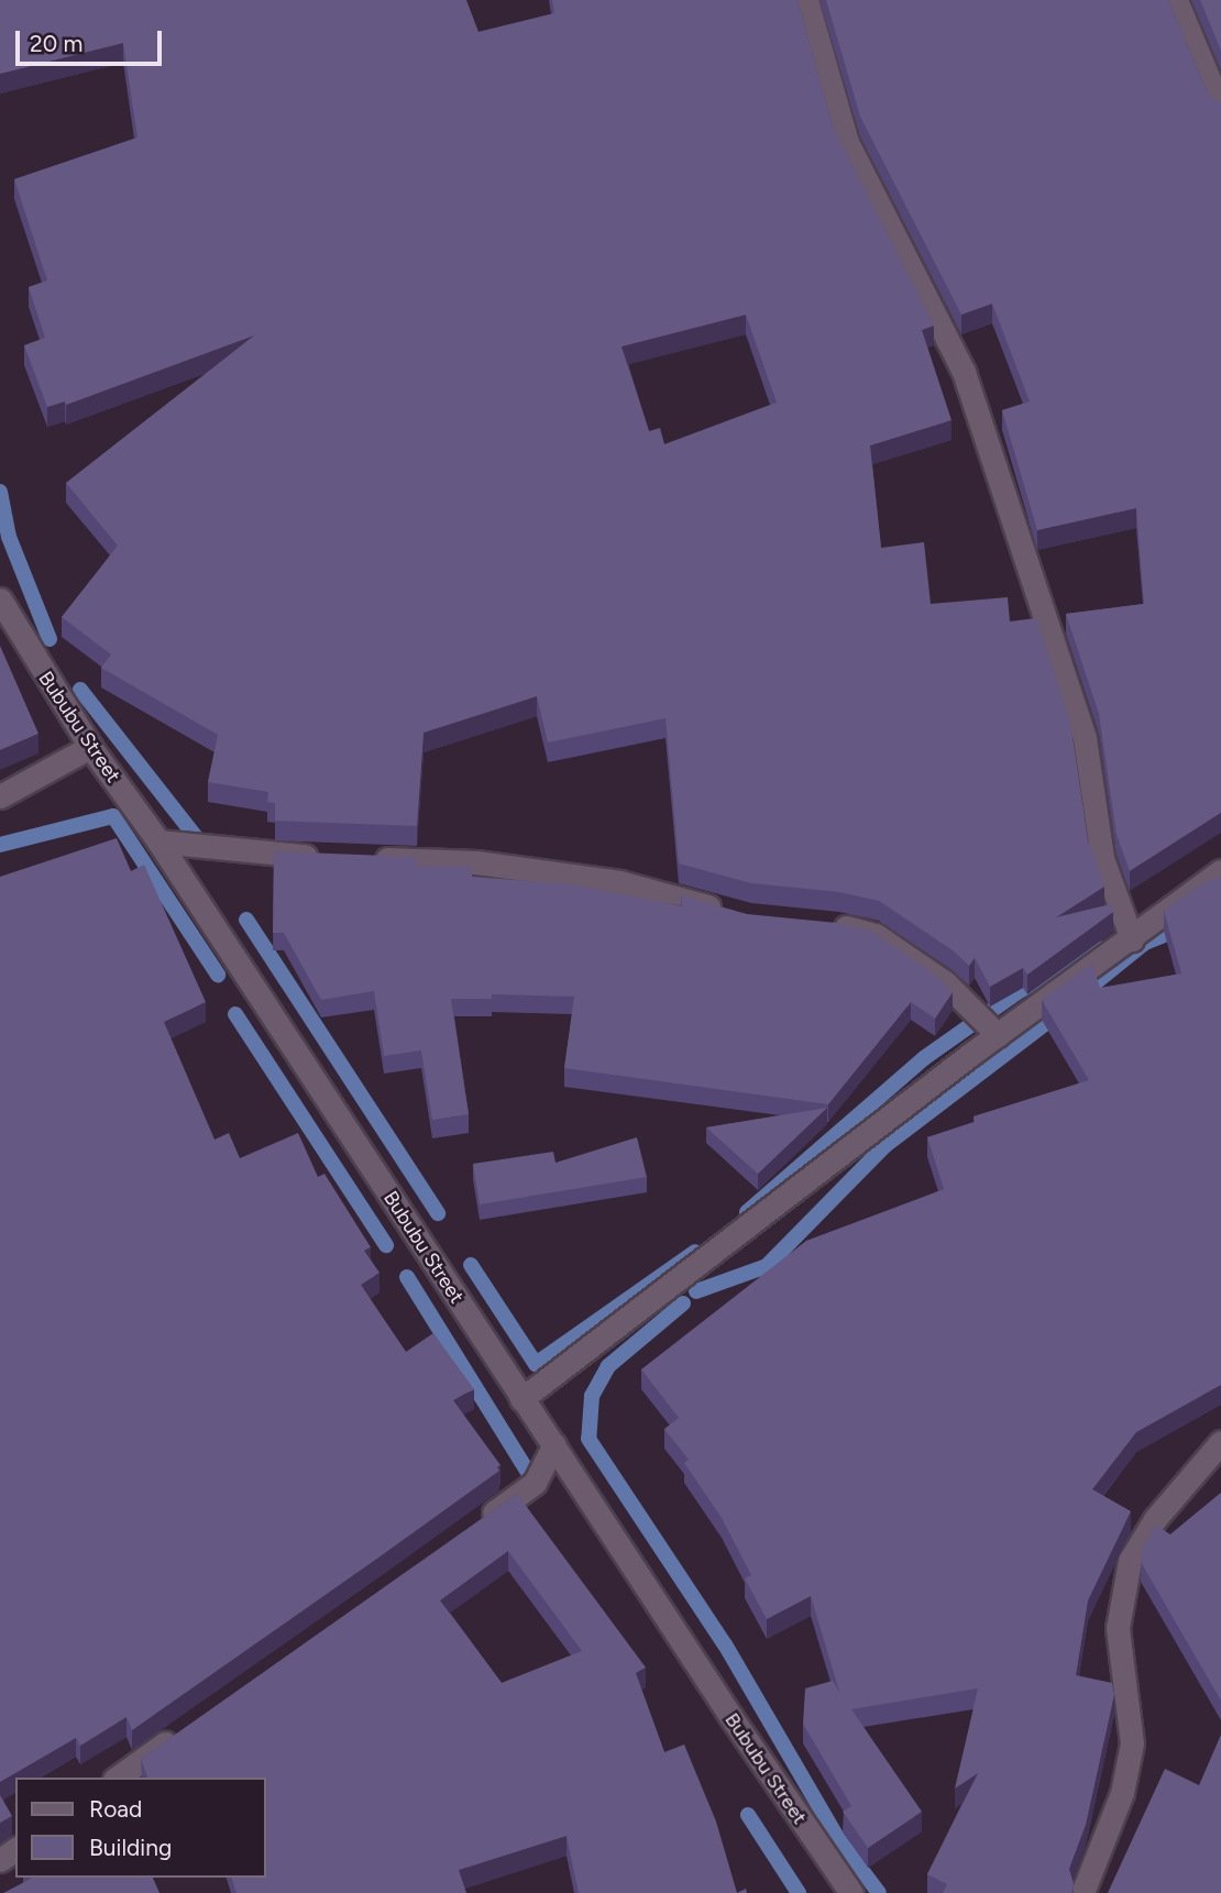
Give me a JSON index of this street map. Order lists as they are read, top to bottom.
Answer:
{
  "streets": {
    "street": ["Bububu Street"]
  },
  "legend": ["Road", "Building"],
  "scale_bar": "20 m"
}
